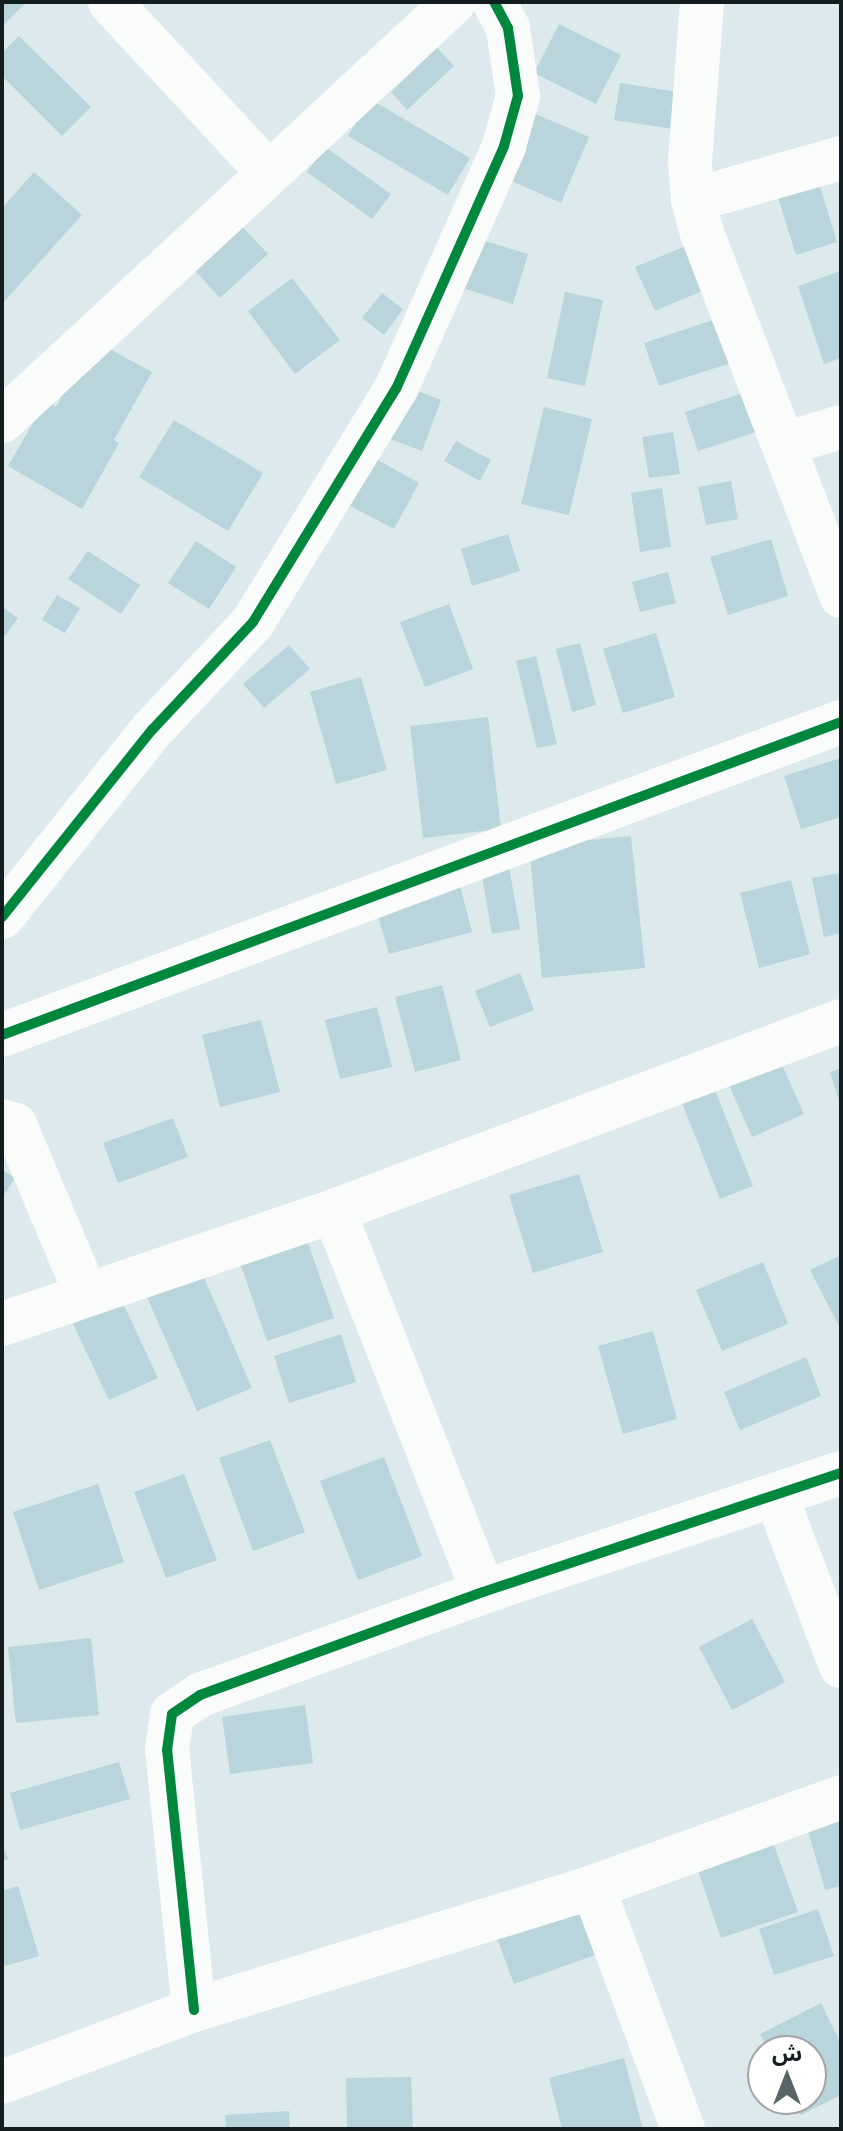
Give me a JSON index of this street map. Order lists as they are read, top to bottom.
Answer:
{
  "north": "top"
}
